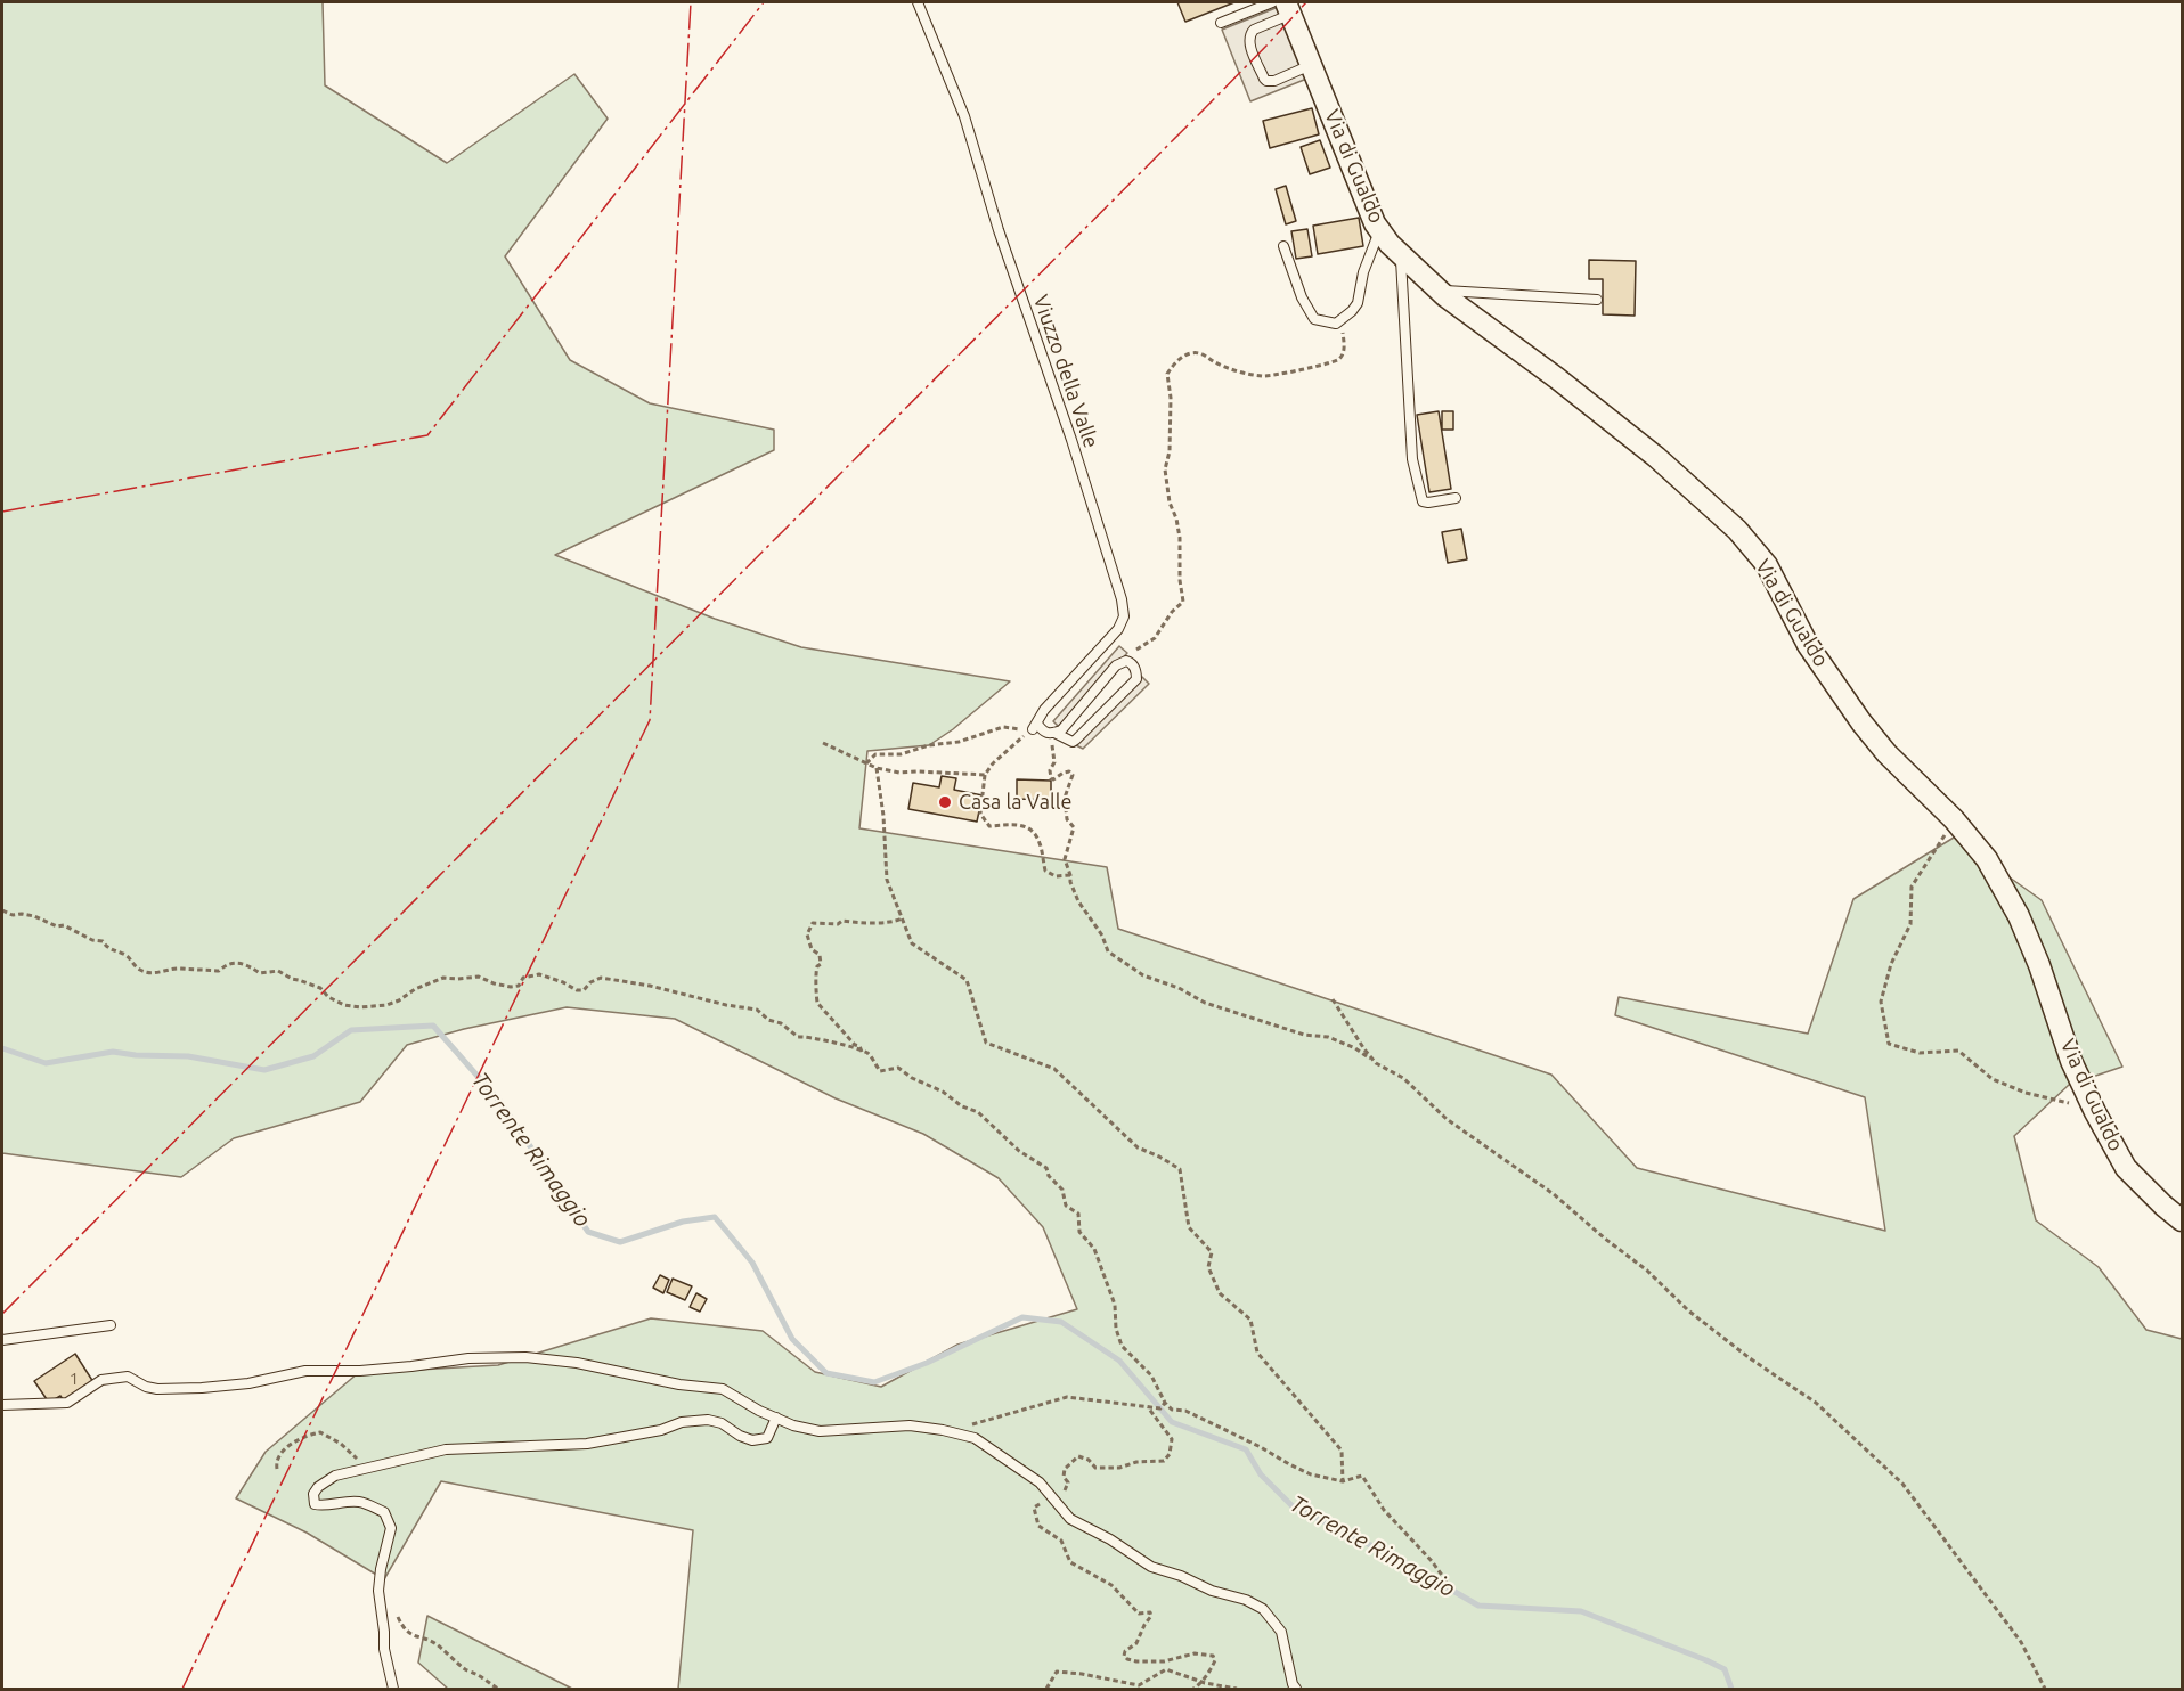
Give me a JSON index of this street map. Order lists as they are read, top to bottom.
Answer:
{
  "streets": {
    "street": ["Via di Gualdo"],
    "lane": ["Viuzzo della Valle"]
  },
  "water": ["Torrente Rimaggio"],
  "places": ["Casa la Valle"],
  "house_numbers": ["1"]
}
